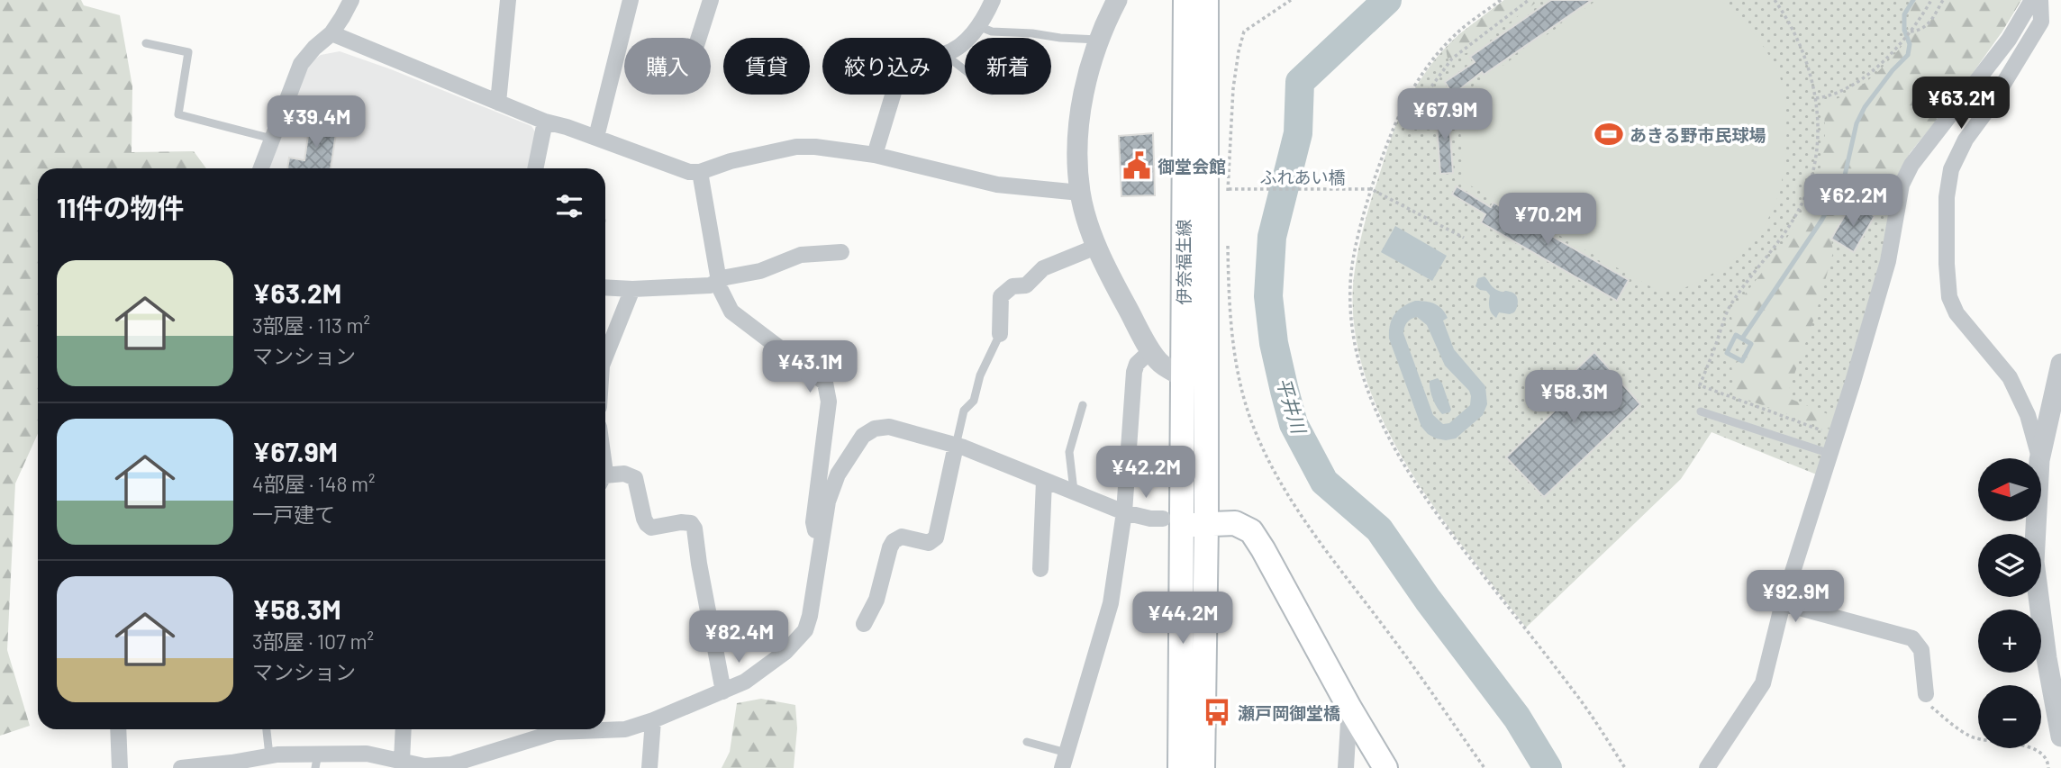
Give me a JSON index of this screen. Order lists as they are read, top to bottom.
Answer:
{
  "streets": {
    "main road": ["伊奈福生線"],
    "path": ["ふれあい橋"]
  },
  "water": ["平井川"],
  "places": {
    "sports": ["あきる野市民球場"],
    "public building": ["御堂会館"],
    "bus stop": ["瀬戸岡御堂橋"]
  },
  "north": "left",
  "page": {
    "chip": [
      "購入",
      "賃貸",
      "絞り込み",
      "新着"
    ],
    "price": [
      "¥63.2M",
      "¥67.9M",
      "¥39.4M",
      "¥62.2M",
      "¥70.2M",
      "¥43.1M",
      "¥58.3M",
      "¥42.2M",
      "¥92.9M",
      "¥44.2M",
      "¥82.4M"
    ],
    "heading": "11件の物件",
    "list": [
      {
        "name": "¥63.2M",
        "note": "3部屋 · 113 m² · マンション"
      },
      {
        "name": "¥67.9M",
        "note": "4部屋 · 148 m² · 一戸建て"
      },
      {
        "name": "¥58.3M",
        "note": "3部屋 · 107 m² · マンション"
      }
    ],
    "map_buttons": ["+", "−"]
  }
}
